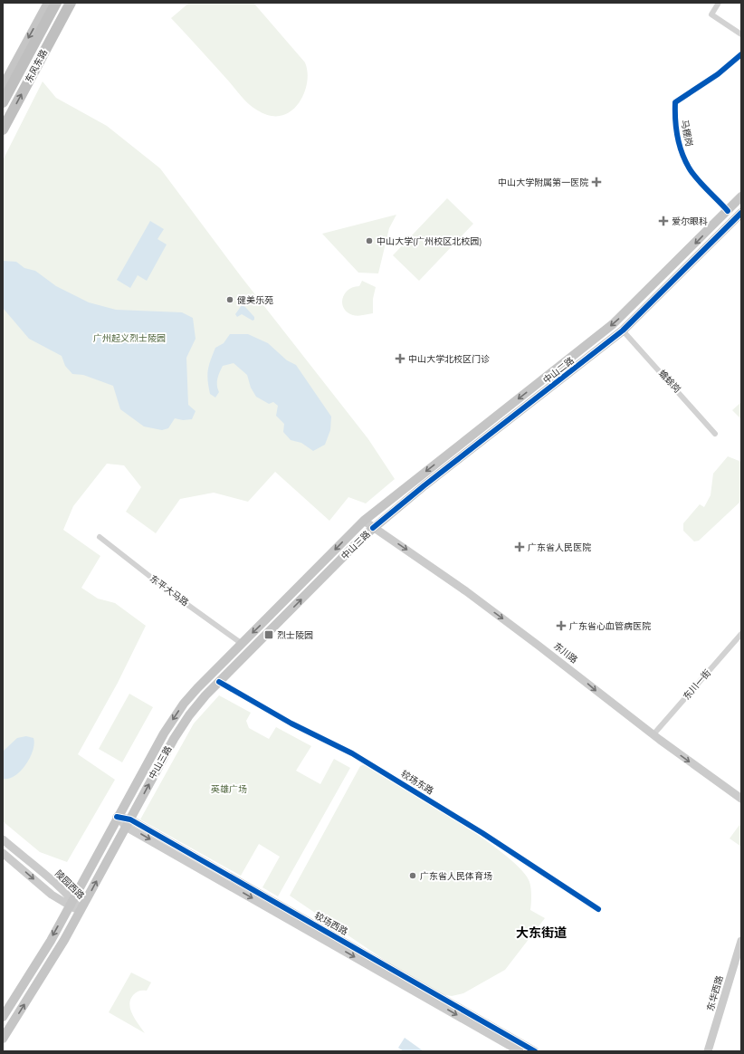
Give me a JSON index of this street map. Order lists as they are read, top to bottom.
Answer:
{
  "streets": {
    "highway": ["东风东路"],
    "main road": ["中山二路", "中山三路"],
    "street": [
      "马棚岗",
      "蟾蜍岗",
      "东平大马路",
      "东川路",
      "东川一街",
      "较场东路",
      "陵园西路",
      "较场西路",
      "东华西路"
    ]
  },
  "crossings": [
    ["马棚岗", "中山二路"],
    ["中山二路", "蟾蜍岗"],
    ["中山二路", "中山三路"],
    ["中山二路", "东川路"],
    ["中山三路", "东平大马路"],
    ["中山三路", "东川路"],
    ["中山三路", "较场东路"],
    ["中山三路", "陵园西路"],
    ["中山三路", "较场西路"],
    ["东川路", "东川一街"]
  ],
  "one_way": ["东川路"],
  "districts": ["大东街道"],
  "parks": ["广州起义烈士陵园", "英雄广场"],
  "places": {
    "health": [
      "中山大学附属第一医院",
      "爱尔眼科",
      "中山大学北校区门诊",
      "广东省人民医院",
      "广东省心血管病医院"
    ],
    "other": ["中山大学(广州校区北校园)", "健美乐苑", "广东省人民体育场"],
    "transit": ["烈士陵园"]
  }
}
